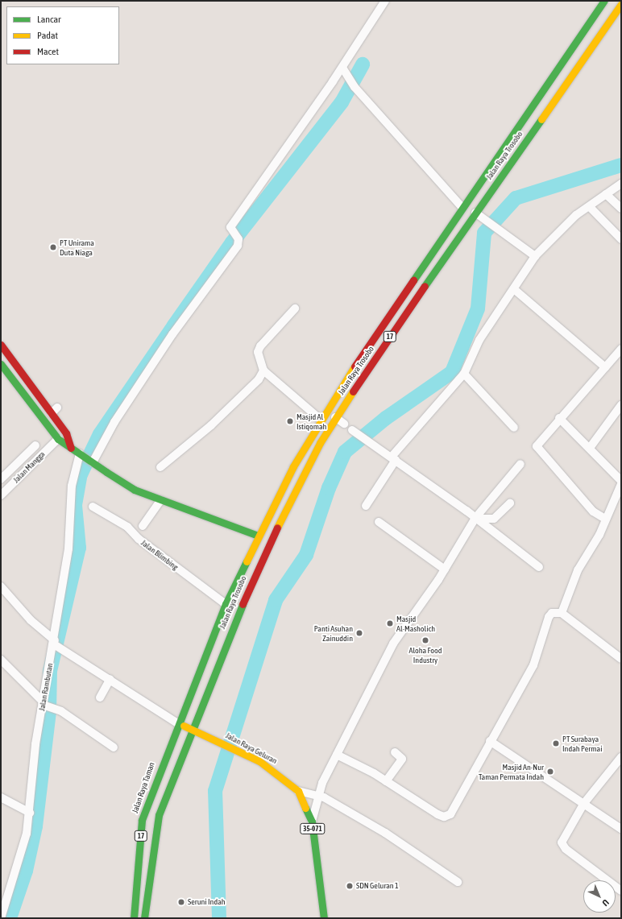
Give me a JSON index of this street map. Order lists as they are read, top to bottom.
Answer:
{
  "streets": {
    "main road": [
      "Jalan Raya Trosobo",
      "17",
      "Jalan Raya Geluran",
      "Jalan Raya Taman",
      "35-071"
    ],
    "street": ["Jalan Mangga", "Jalan Blimbing", "Jalan Rambutan"]
  },
  "crossings": [
    ["Jalan Raya Trosobo", "17"],
    ["Jalan Raya Trosobo", "Jalan Blimbing"],
    ["Jalan Raya Trosobo", "Jalan Raya Geluran"],
    ["Jalan Raya Trosobo", "Jalan Raya Taman"],
    ["17", "Jalan Raya Geluran"],
    ["Jalan Raya Geluran", "Jalan Raya Taman"]
  ],
  "places": [
    "PT Unirama Duta Niaga",
    "Masjid Al Istiqomah",
    "Masjid Al-Masholich",
    "Panti Asuhan Zainuddin",
    "Aloha Food Industry",
    "PT Surabaya Indah Permai",
    "Masjid An-Nur Taman Permata Indah",
    "SDN Geluran 1",
    "Seruni Indah"
  ],
  "legend": ["Lancar", "Padat", "Macet"],
  "north": "bottom right"
}
